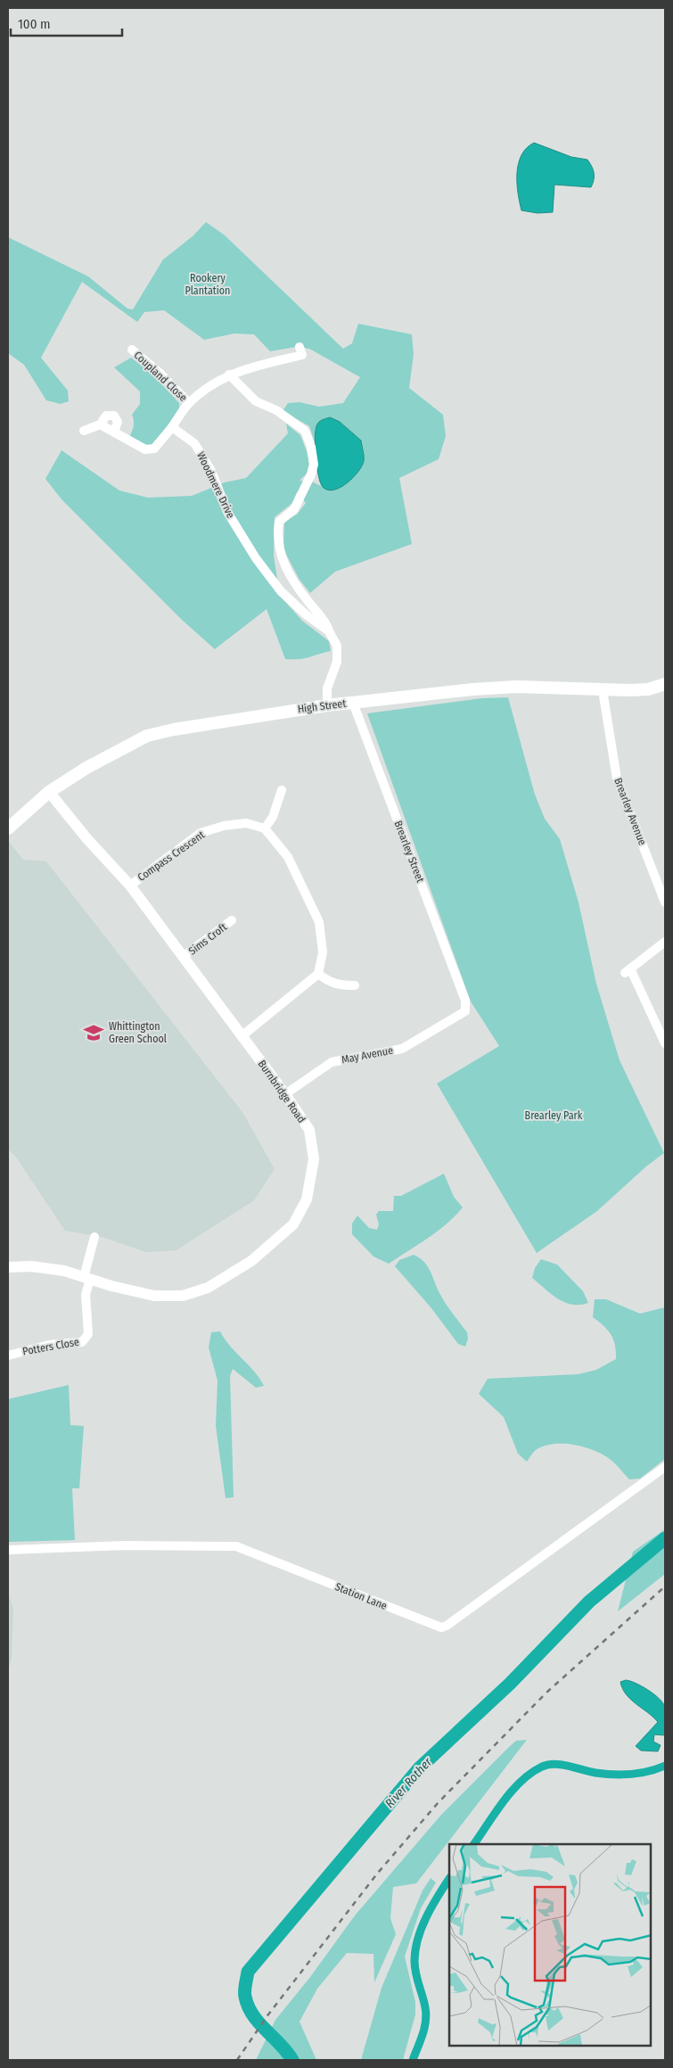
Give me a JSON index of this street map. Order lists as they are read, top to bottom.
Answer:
{
  "streets": {
    "main road": ["High Street"],
    "street": [
      "Coupland Close",
      "Woodmere Drive",
      "Brearley Avenue",
      "Brearley Street",
      "Compass Crescent",
      "Sims Croft",
      "May Avenue",
      "Burnbridge Road",
      "Potters Close",
      "Station Lane"
    ]
  },
  "crossings": [
    ["High Street", "Brearley Avenue"],
    ["High Street", "Brearley Street"],
    ["High Street", "Burnbridge Road"],
    ["Brearley Street", "May Avenue"],
    ["Compass Crescent", "Burnbridge Road"],
    ["Sims Croft", "Burnbridge Road"],
    ["May Avenue", "Burnbridge Road"],
    ["Burnbridge Road", "Potters Close"]
  ],
  "water": ["River Rother"],
  "parks": ["Rookery Plantation", "Brearley Park"],
  "places": {
    "school or university": ["Whittington Green School"]
  },
  "scale_bar": "100 m"
}
